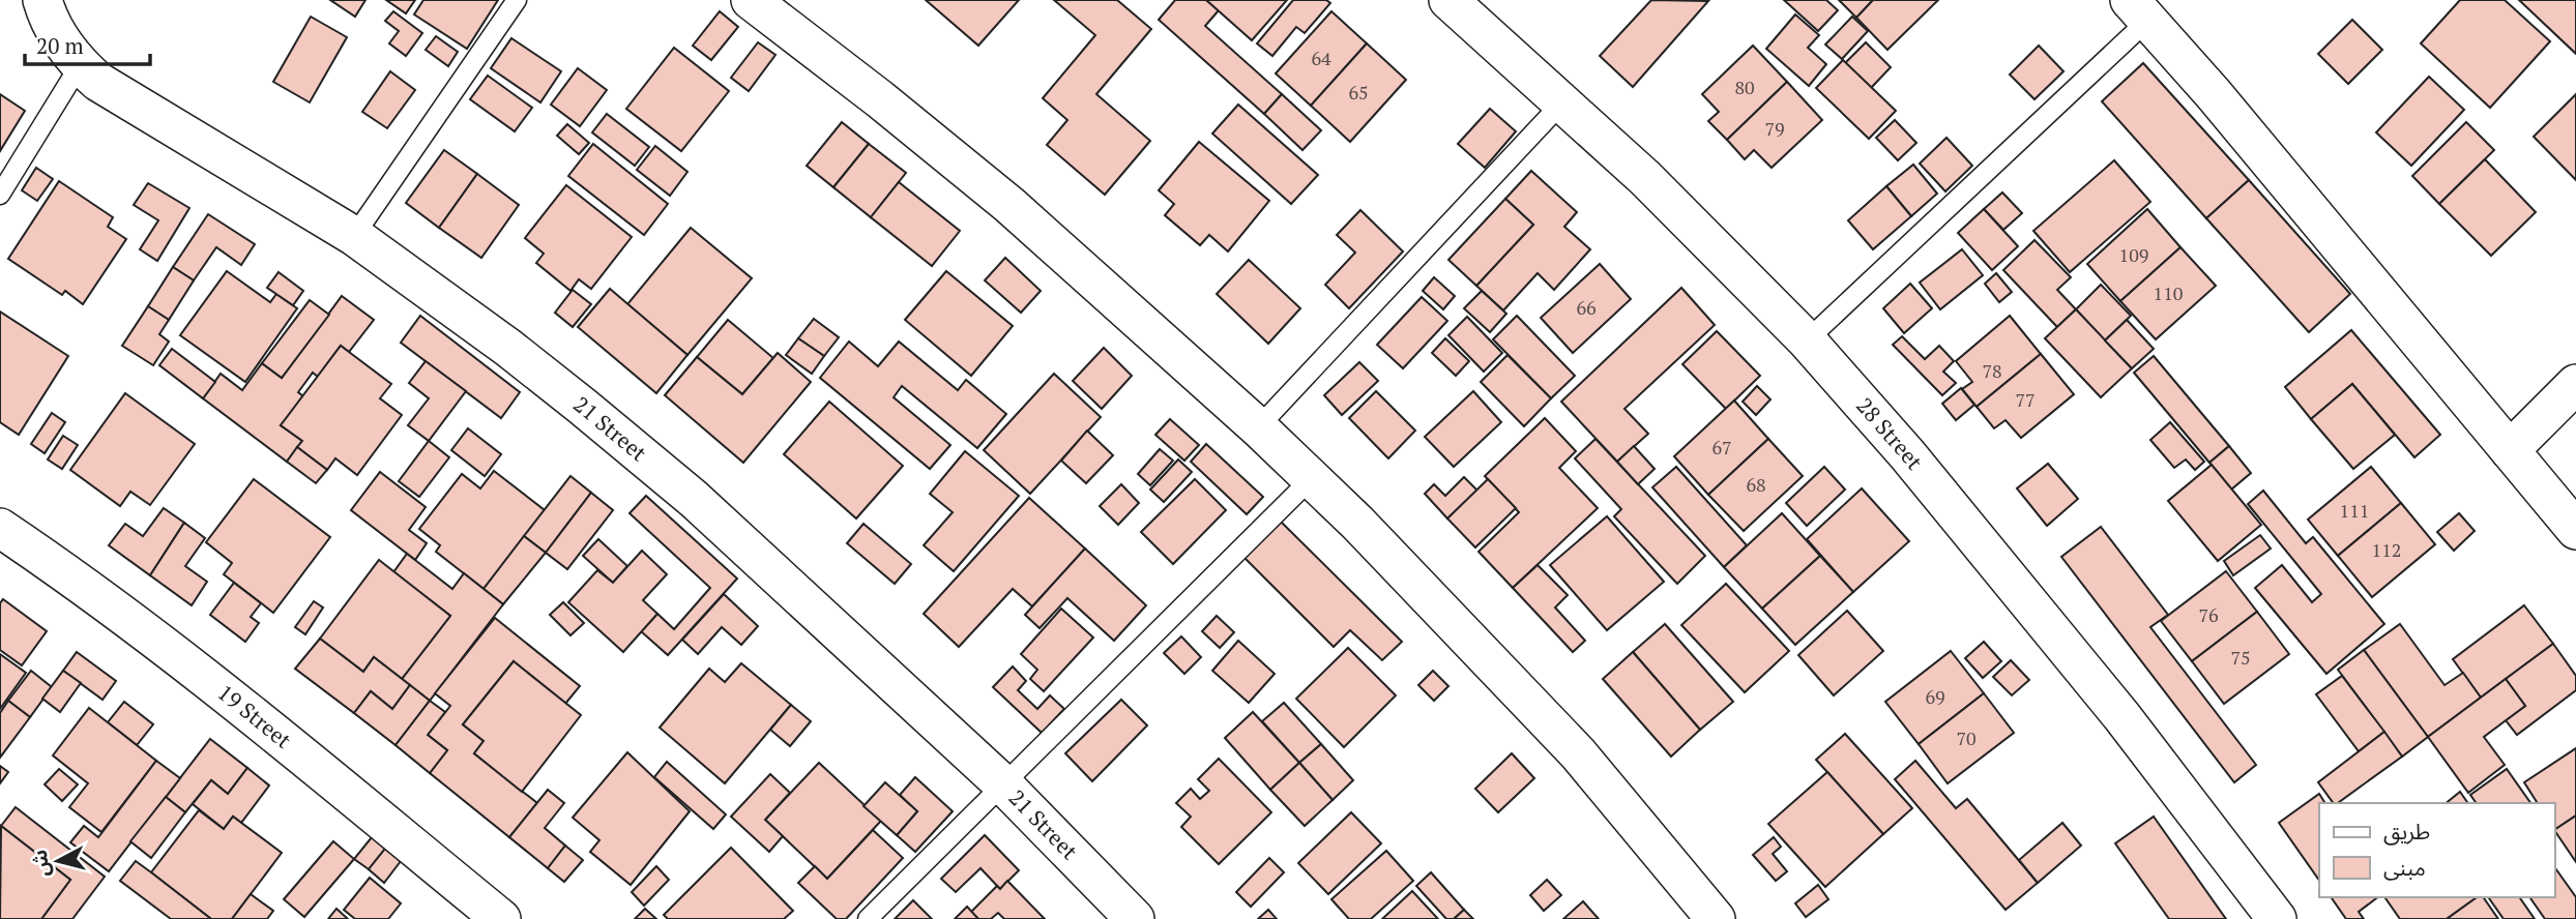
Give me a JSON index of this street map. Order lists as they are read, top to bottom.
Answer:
{
  "streets": {
    "street": ["21 Street", "28 Street", "19 Street"]
  },
  "house_numbers": [
    "64",
    "80",
    "65",
    "79",
    "109",
    "110",
    "66",
    "78",
    "77",
    "67",
    "68",
    "111",
    "112",
    "76",
    "75",
    "69",
    "70"
  ],
  "legend": ["طريق", "مبنى"],
  "scale_bar": "20 m",
  "north": "left"
}
